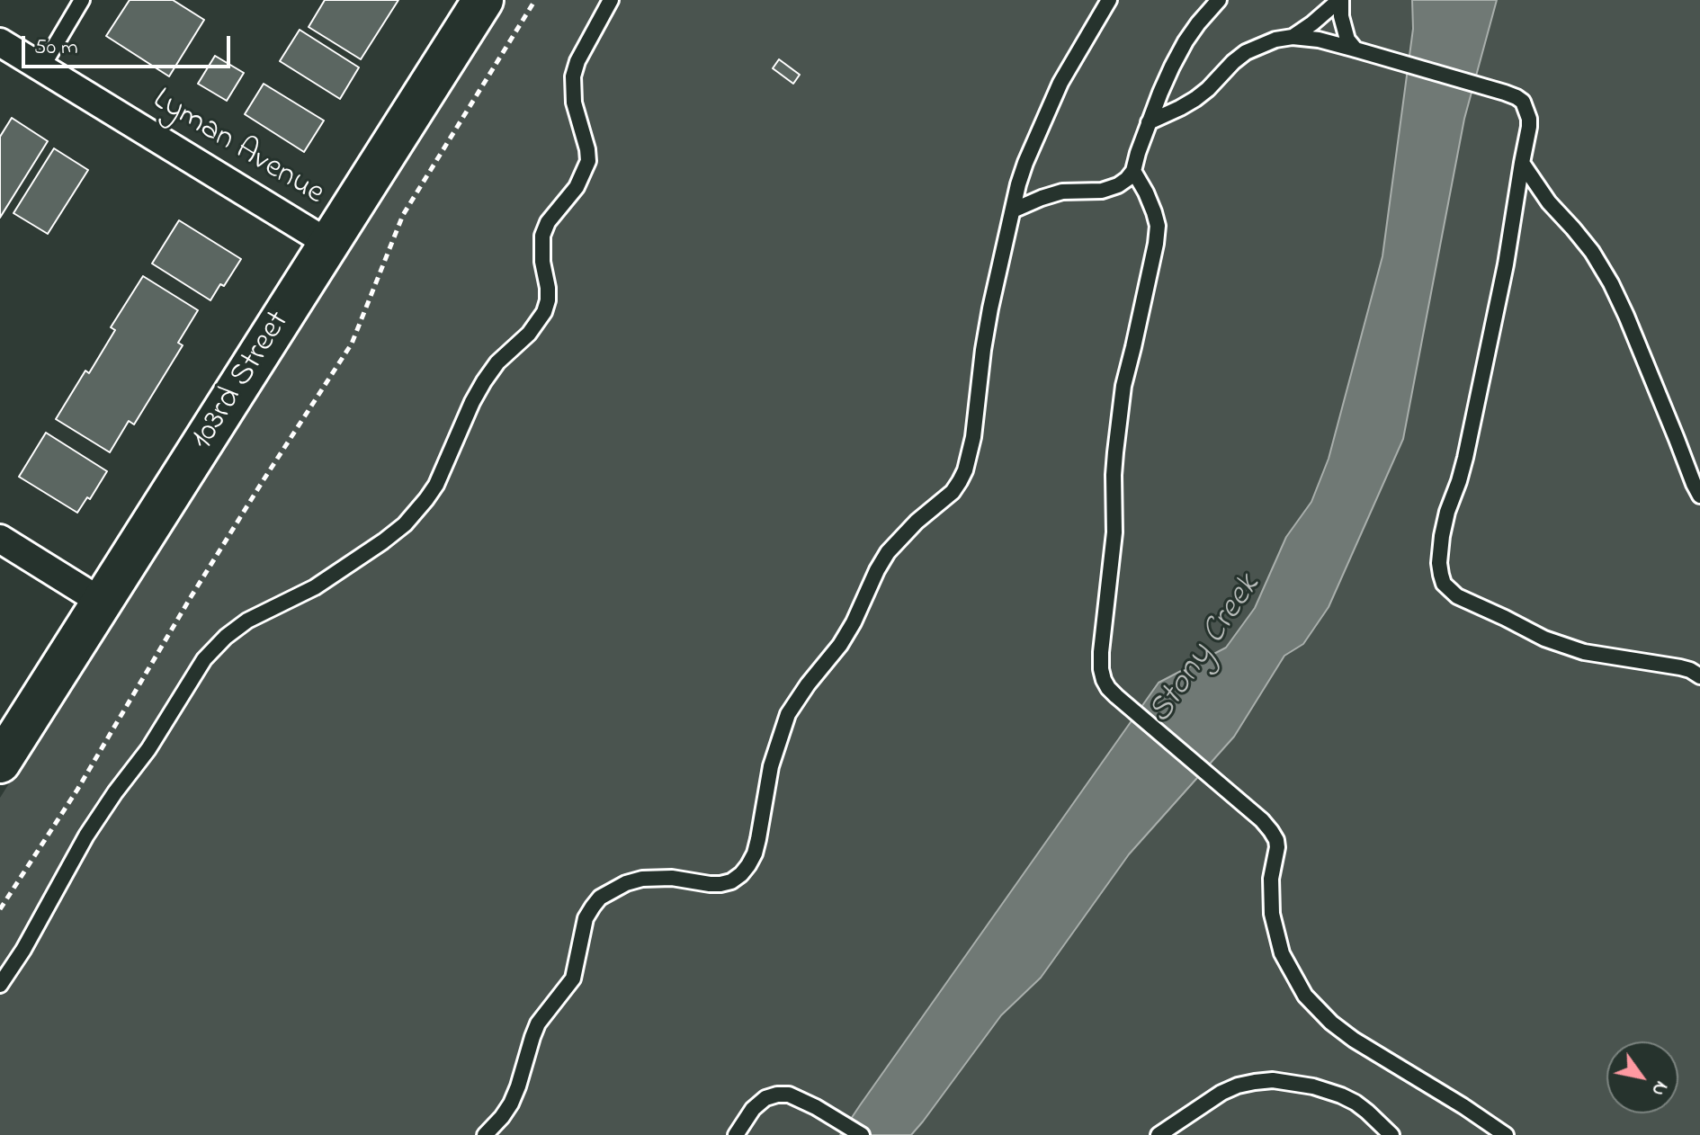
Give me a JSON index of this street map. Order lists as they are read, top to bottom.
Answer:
{
  "streets": {
    "street": ["Lyman Avenue", "103rd Street"]
  },
  "crossings": [
    ["Lyman Avenue", "103rd Street"]
  ],
  "water": ["Stony Creek"],
  "scale_bar": "50 m",
  "north": "bottom right"
}
